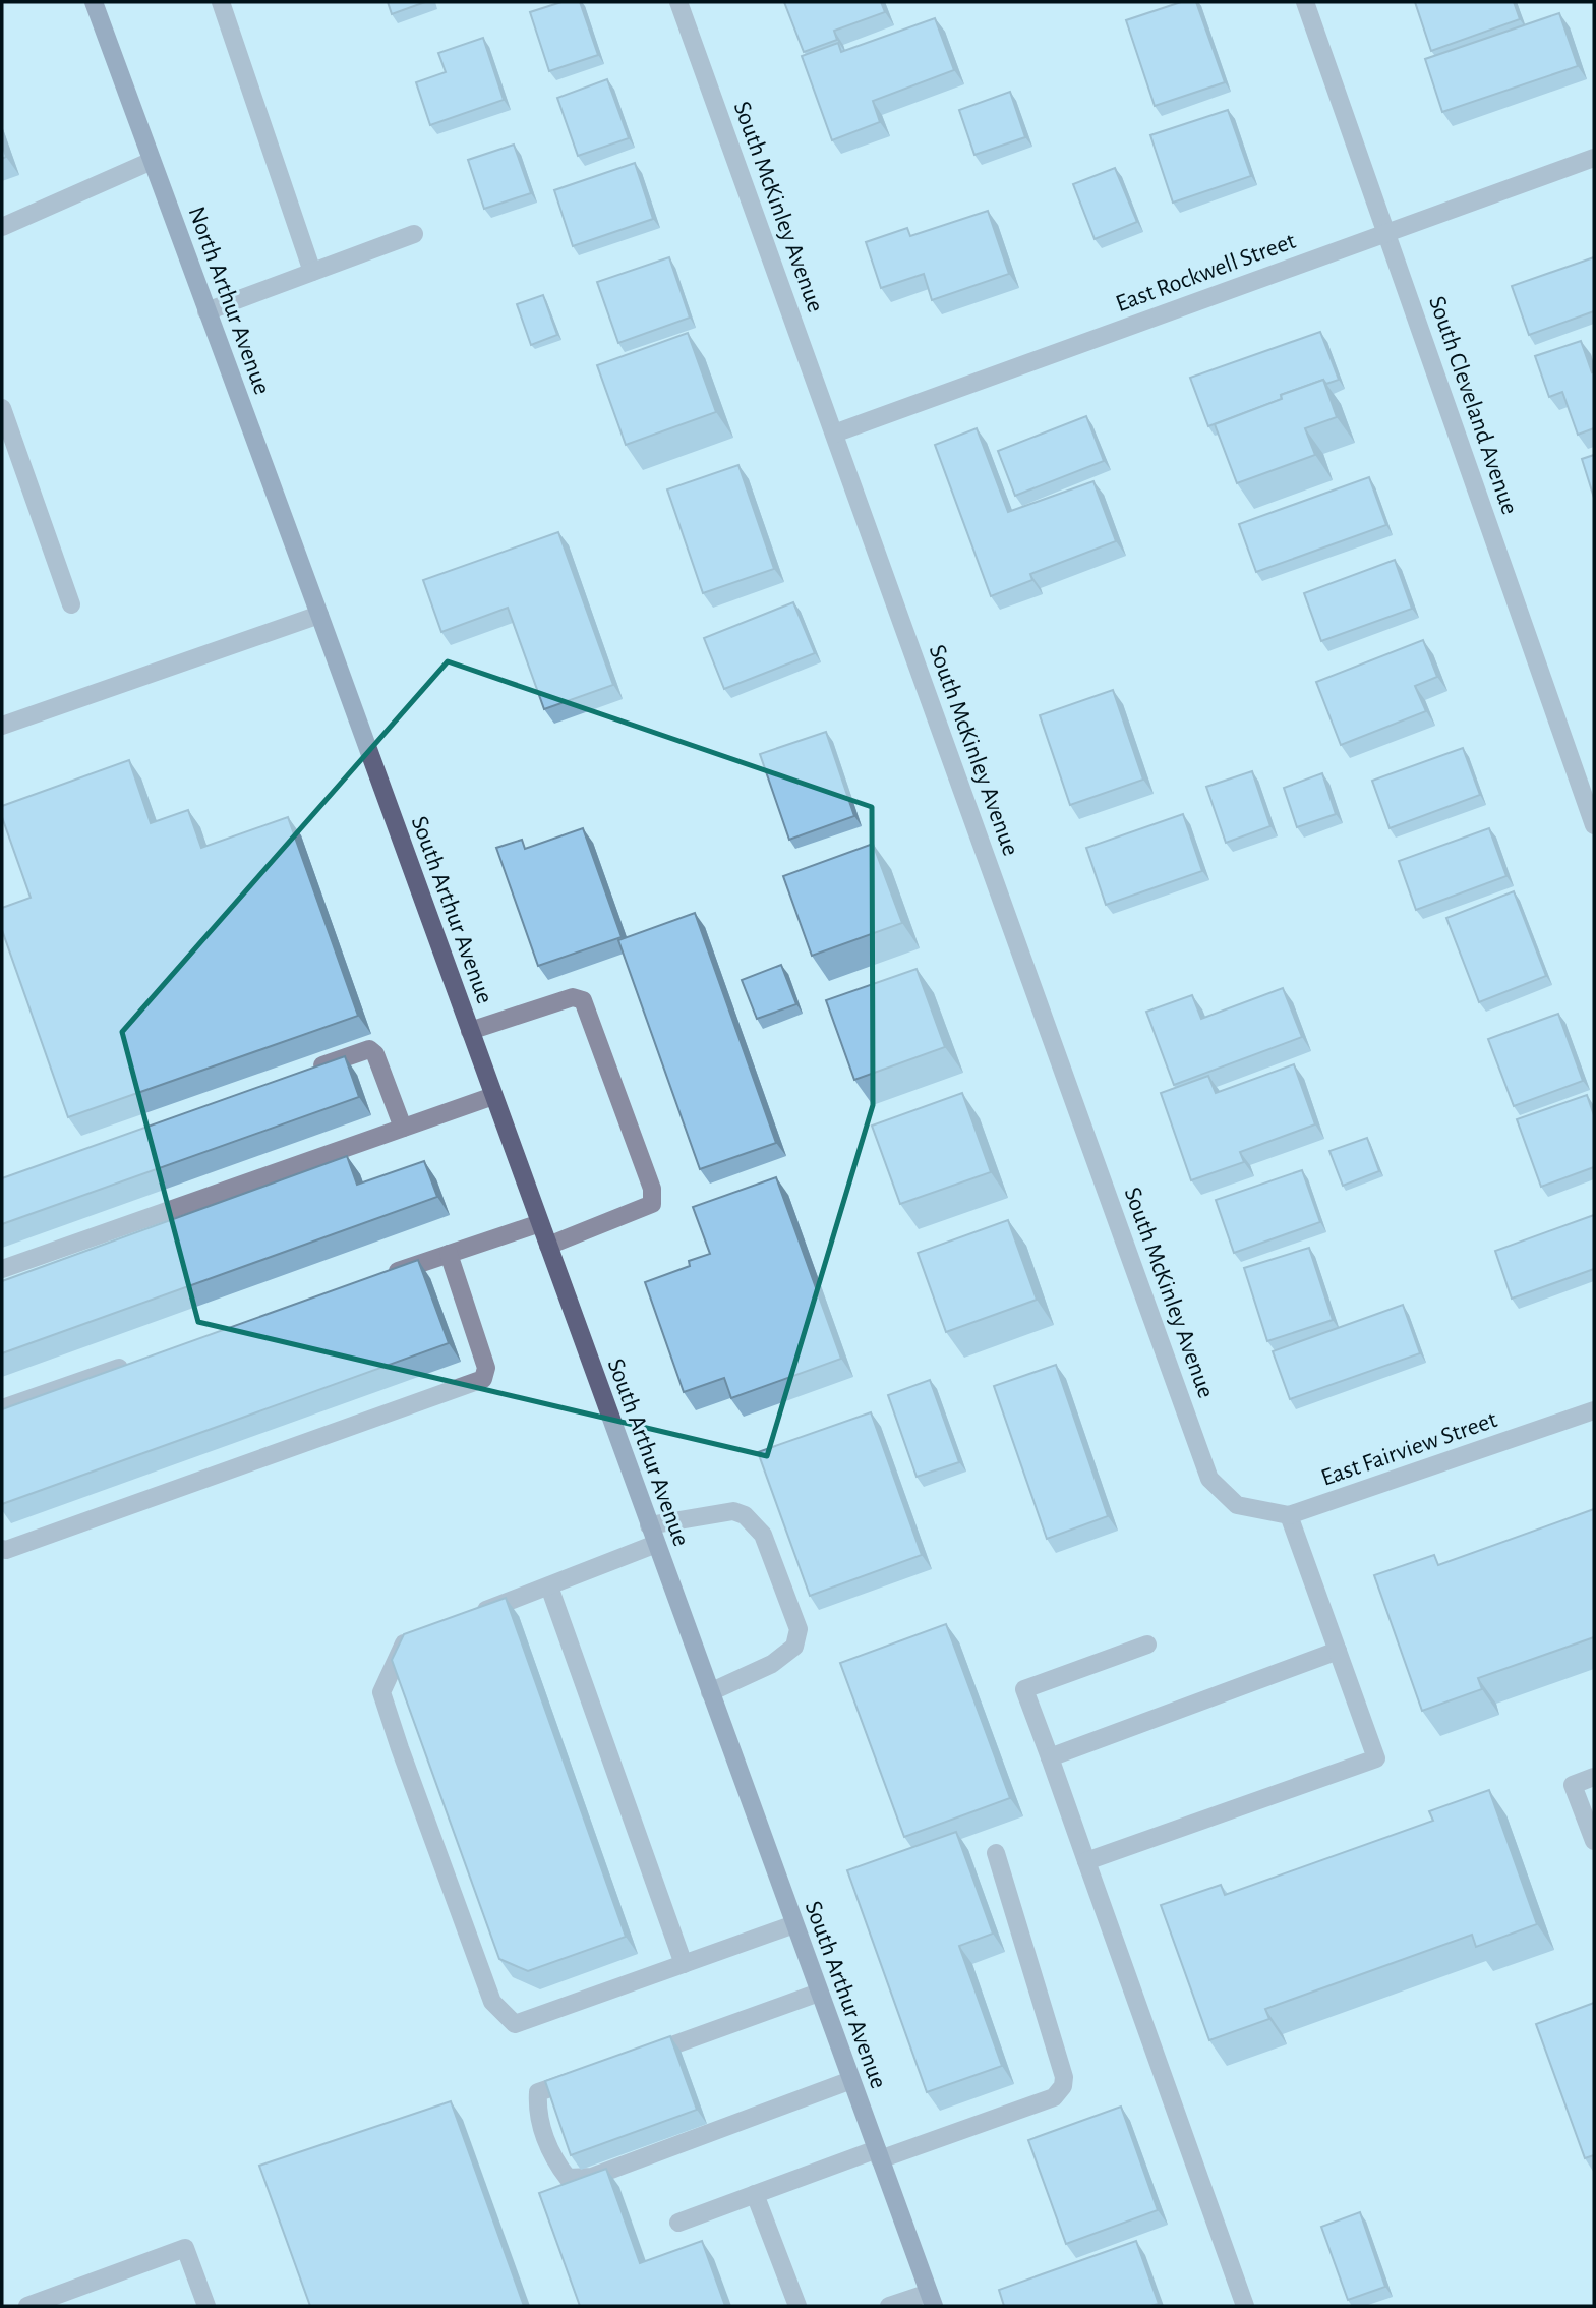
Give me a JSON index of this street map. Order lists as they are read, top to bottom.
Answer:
{
  "streets": {
    "street": [
      "South McKinley Avenue",
      "East Rockwell Street",
      "North Arthur Avenue",
      "South Cleveland Avenue",
      "South Arthur Avenue",
      "East Fairview Street"
    ]
  },
  "crossings": [
    ["South McKinley Avenue", "East Rockwell Street"],
    ["South McKinley Avenue", "East Fairview Street"],
    ["East Rockwell Street", "South Cleveland Avenue"],
    ["North Arthur Avenue", "South Arthur Avenue"]
  ]
}
